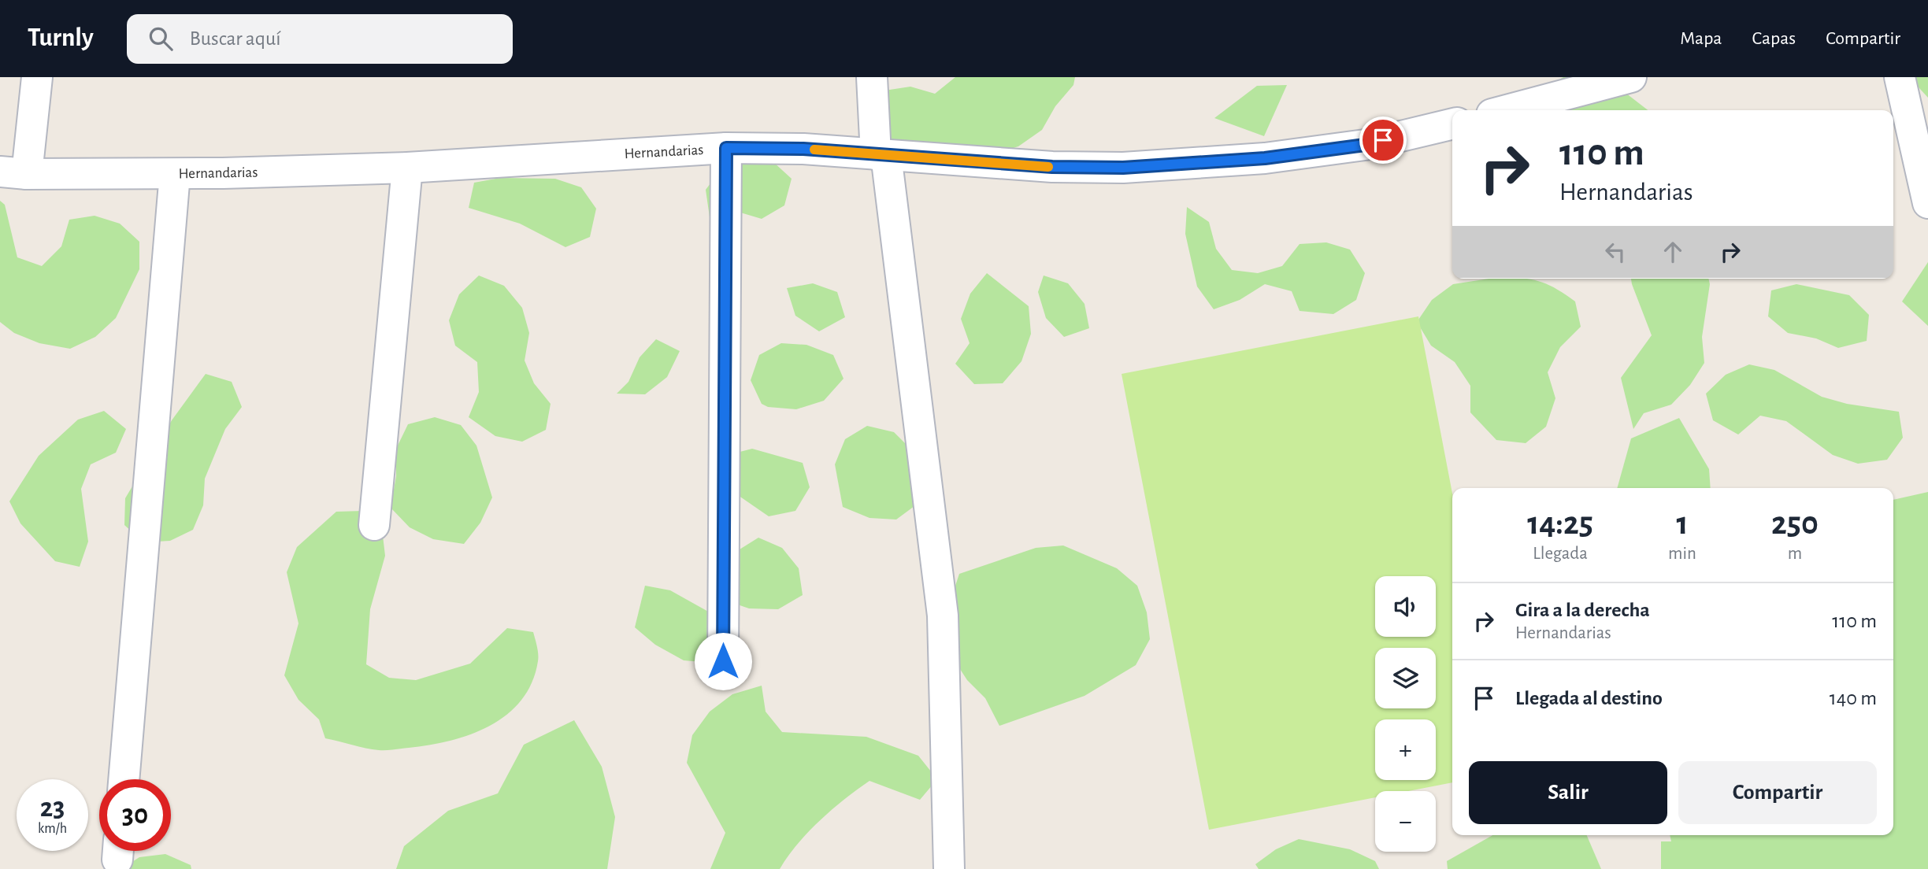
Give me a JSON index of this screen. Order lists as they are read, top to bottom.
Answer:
{
  "streets": {
    "street": ["Hernandarias"]
  },
  "page": {
    "header": "Turnly",
    "search": "Buscar aquí",
    "nav": ["Mapa", "Capas", "Compartir"],
    "turn": ["110 m", "Hernandarias"],
    "eta": [
      "14:25",
      "Llegada",
      "1",
      "min",
      "250",
      "m"
    ],
    "map_buttons": ["+", "−"],
    "list": [
      {
        "name": "Gira a la derecha",
        "note": "Hernandarias",
        "value": "110 m"
      },
      {
        "name": "Llegada al destino",
        "value": "140 m"
      }
    ],
    "buttons": ["Salir", "Compartir"],
    "speed": "23 km/h",
    "limit": "30"
  }
}
